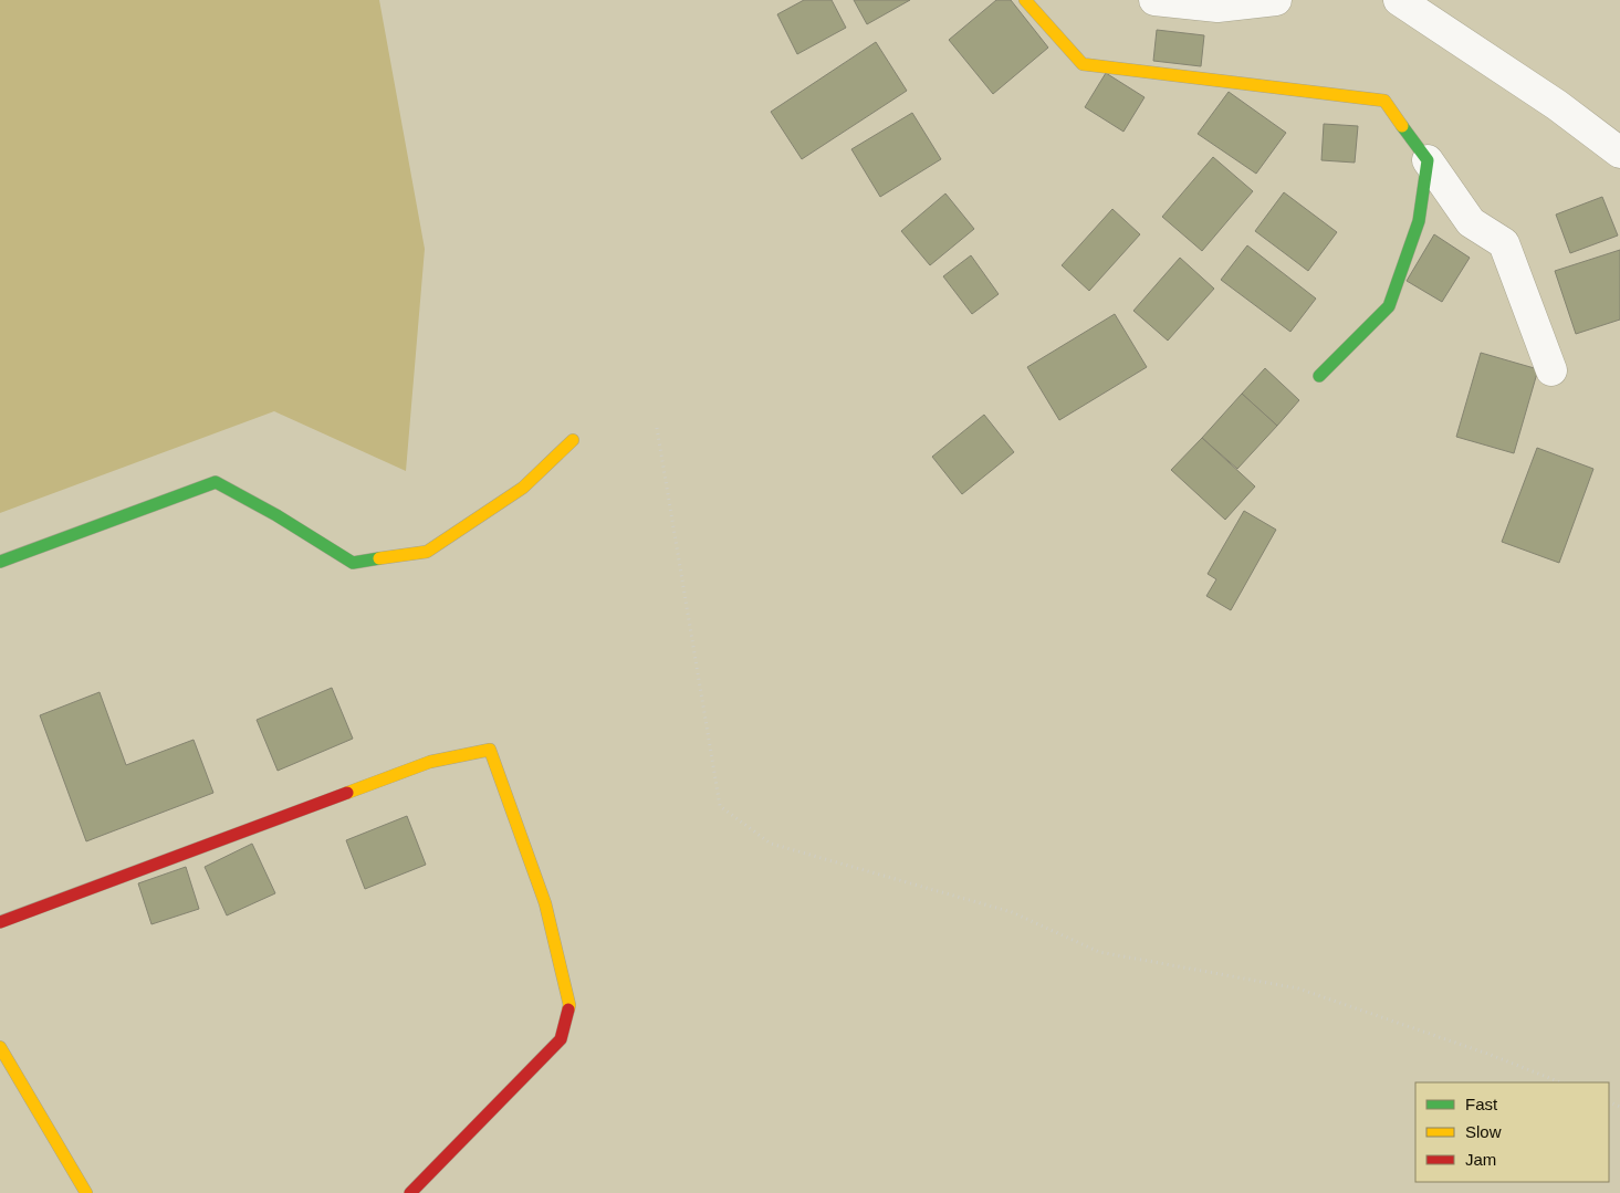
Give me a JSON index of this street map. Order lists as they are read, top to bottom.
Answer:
{
  "legend": ["Fast", "Slow", "Jam"]
}
